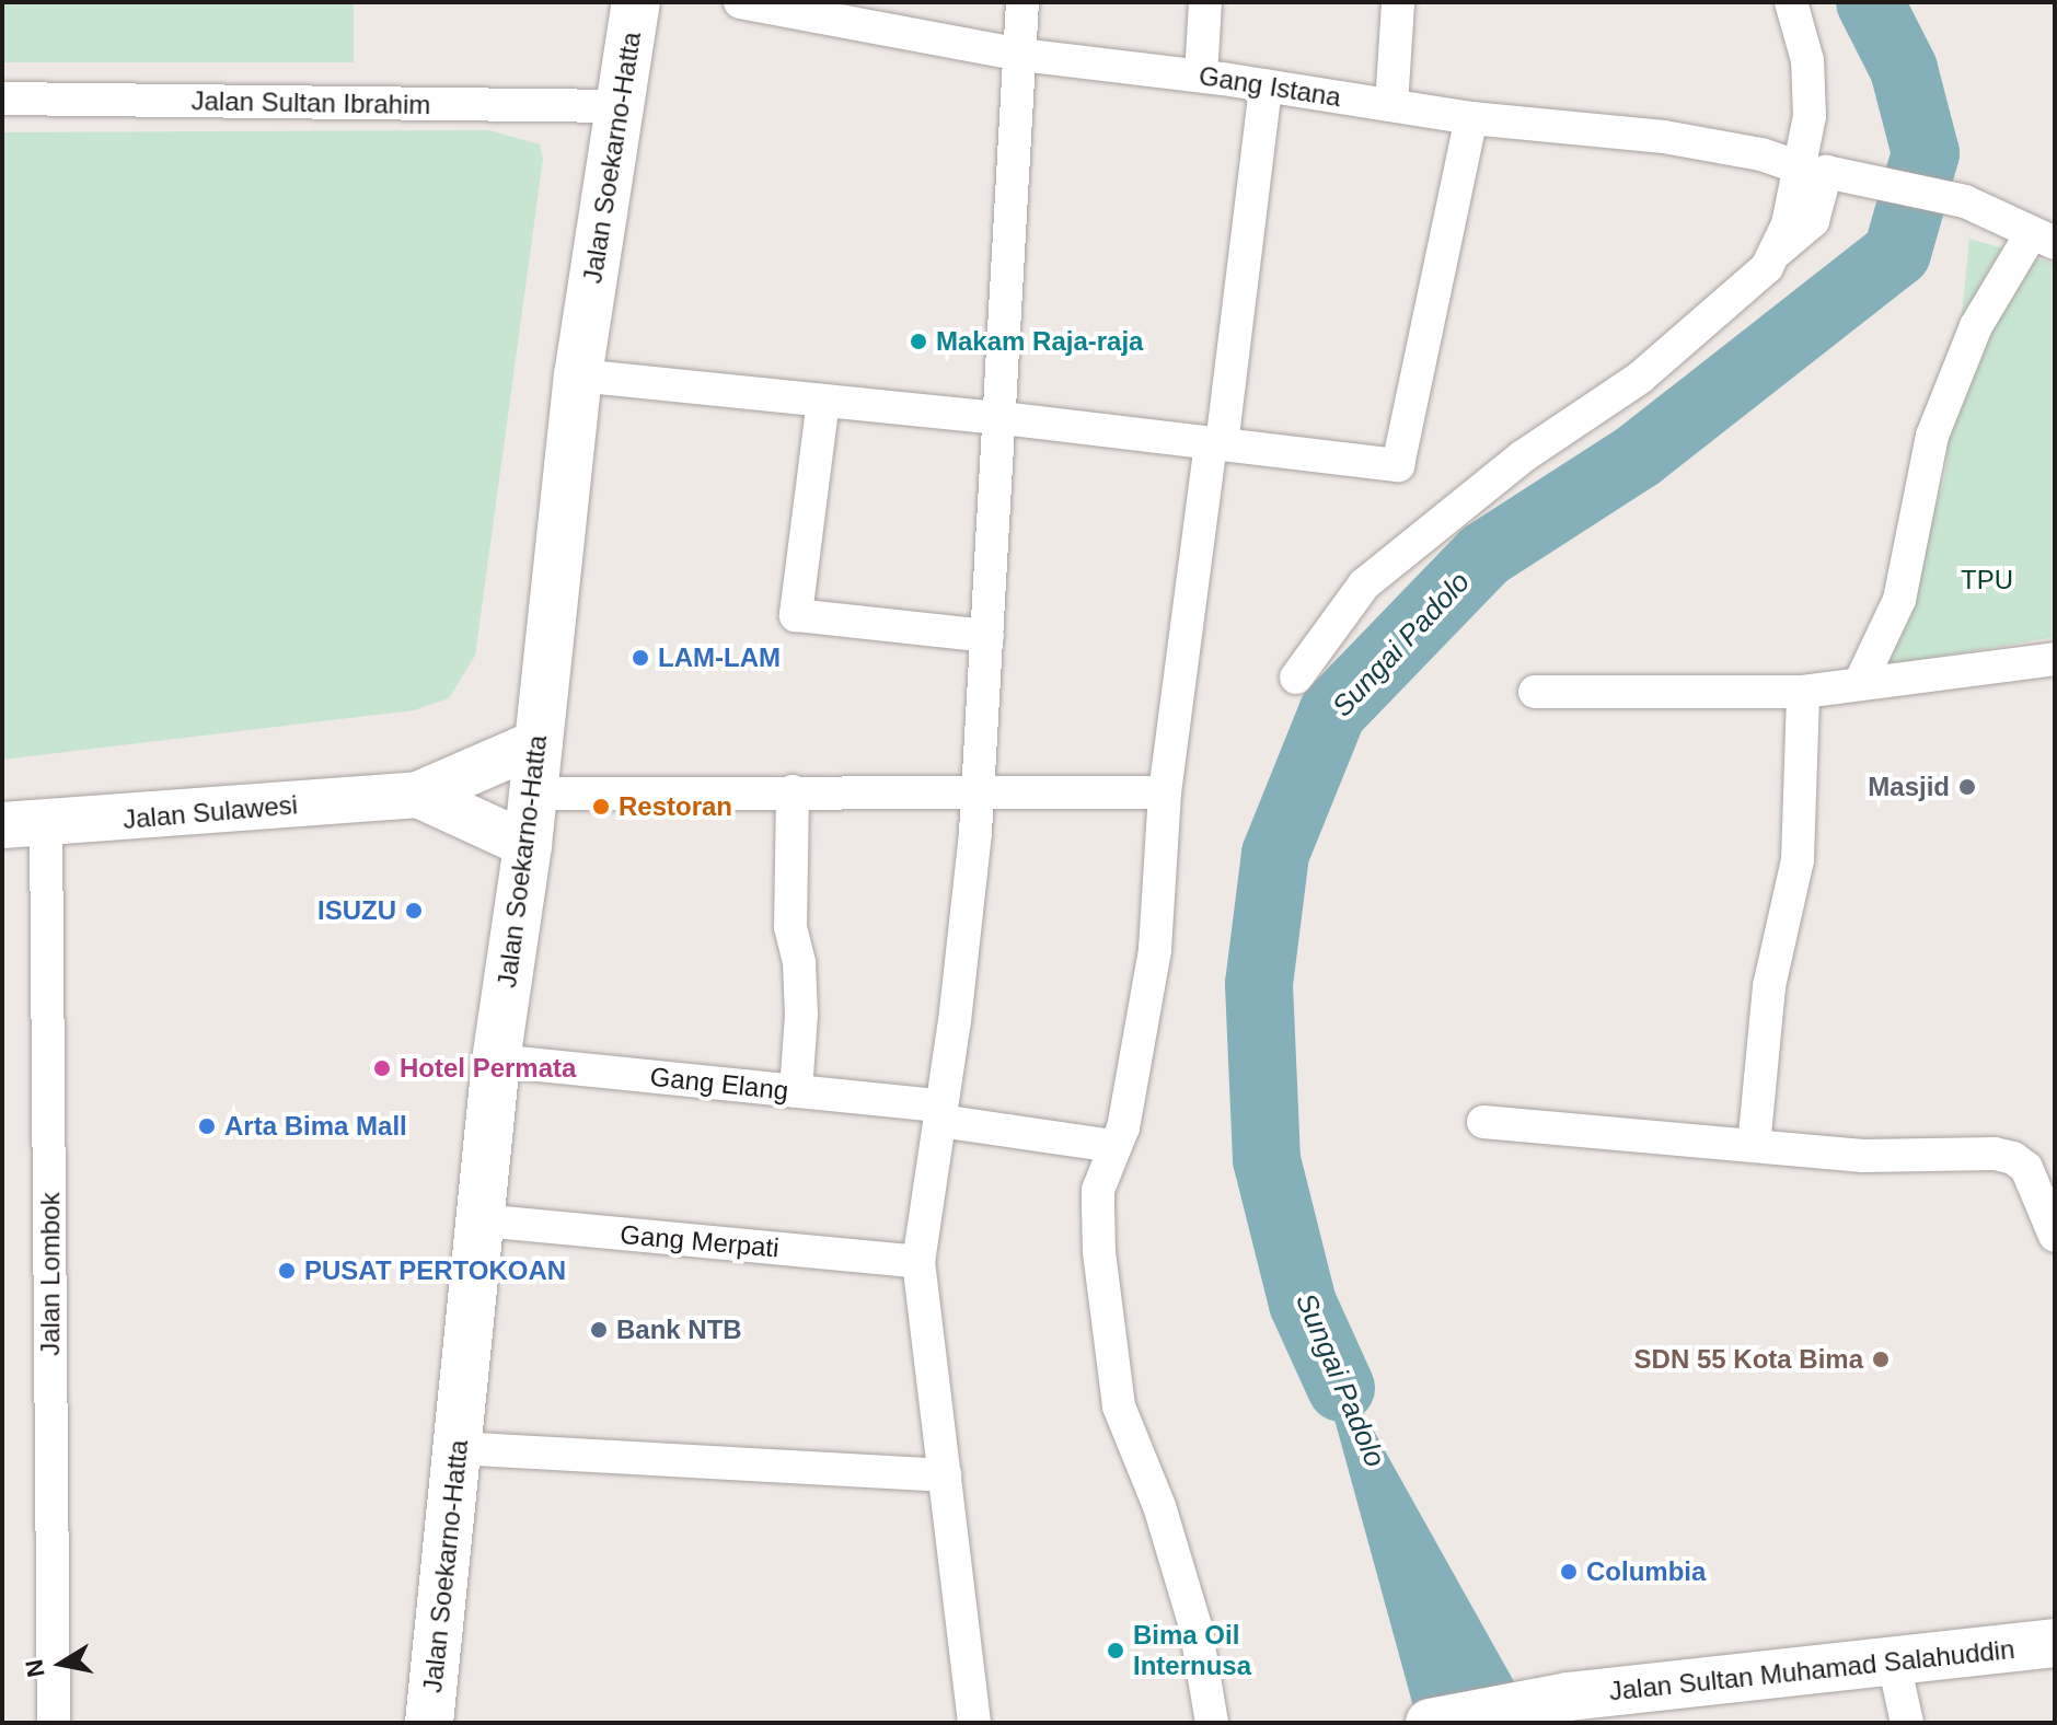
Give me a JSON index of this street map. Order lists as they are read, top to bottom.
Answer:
{
  "streets": {
    "highway": ["Jalan Soekarno-Hatta", "Jalan Sultan Muhamad Salahuddin"],
    "street": [
      "Gang Istana",
      "Jalan Sultan Ibrahim",
      "Jalan Sulawesi",
      "Gang Elang",
      "Gang Merpati",
      "Jalan Lombok"
    ]
  },
  "crossings": [
    ["Jalan Sultan Ibrahim", "Jalan Soekarno-Hatta"],
    ["Jalan Soekarno-Hatta", "Jalan Sulawesi"],
    ["Jalan Soekarno-Hatta", "Gang Elang"],
    ["Jalan Soekarno-Hatta", "Gang Merpati"],
    ["Jalan Sulawesi", "Jalan Lombok"]
  ],
  "water": ["Sungai Padolo"],
  "parks": ["TPU"],
  "places": [
    "Makam Raja-raja",
    "LAM-LAM",
    "Masjid",
    "Restoran",
    "ISUZU",
    "Hotel Permata",
    "Arta Bima Mall",
    "PUSAT PERTOKOAN",
    "Bank NTB",
    "SDN 55 Kota Bima",
    "Columbia",
    "Bima Oil Internusa"
  ],
  "north": "left"
}
